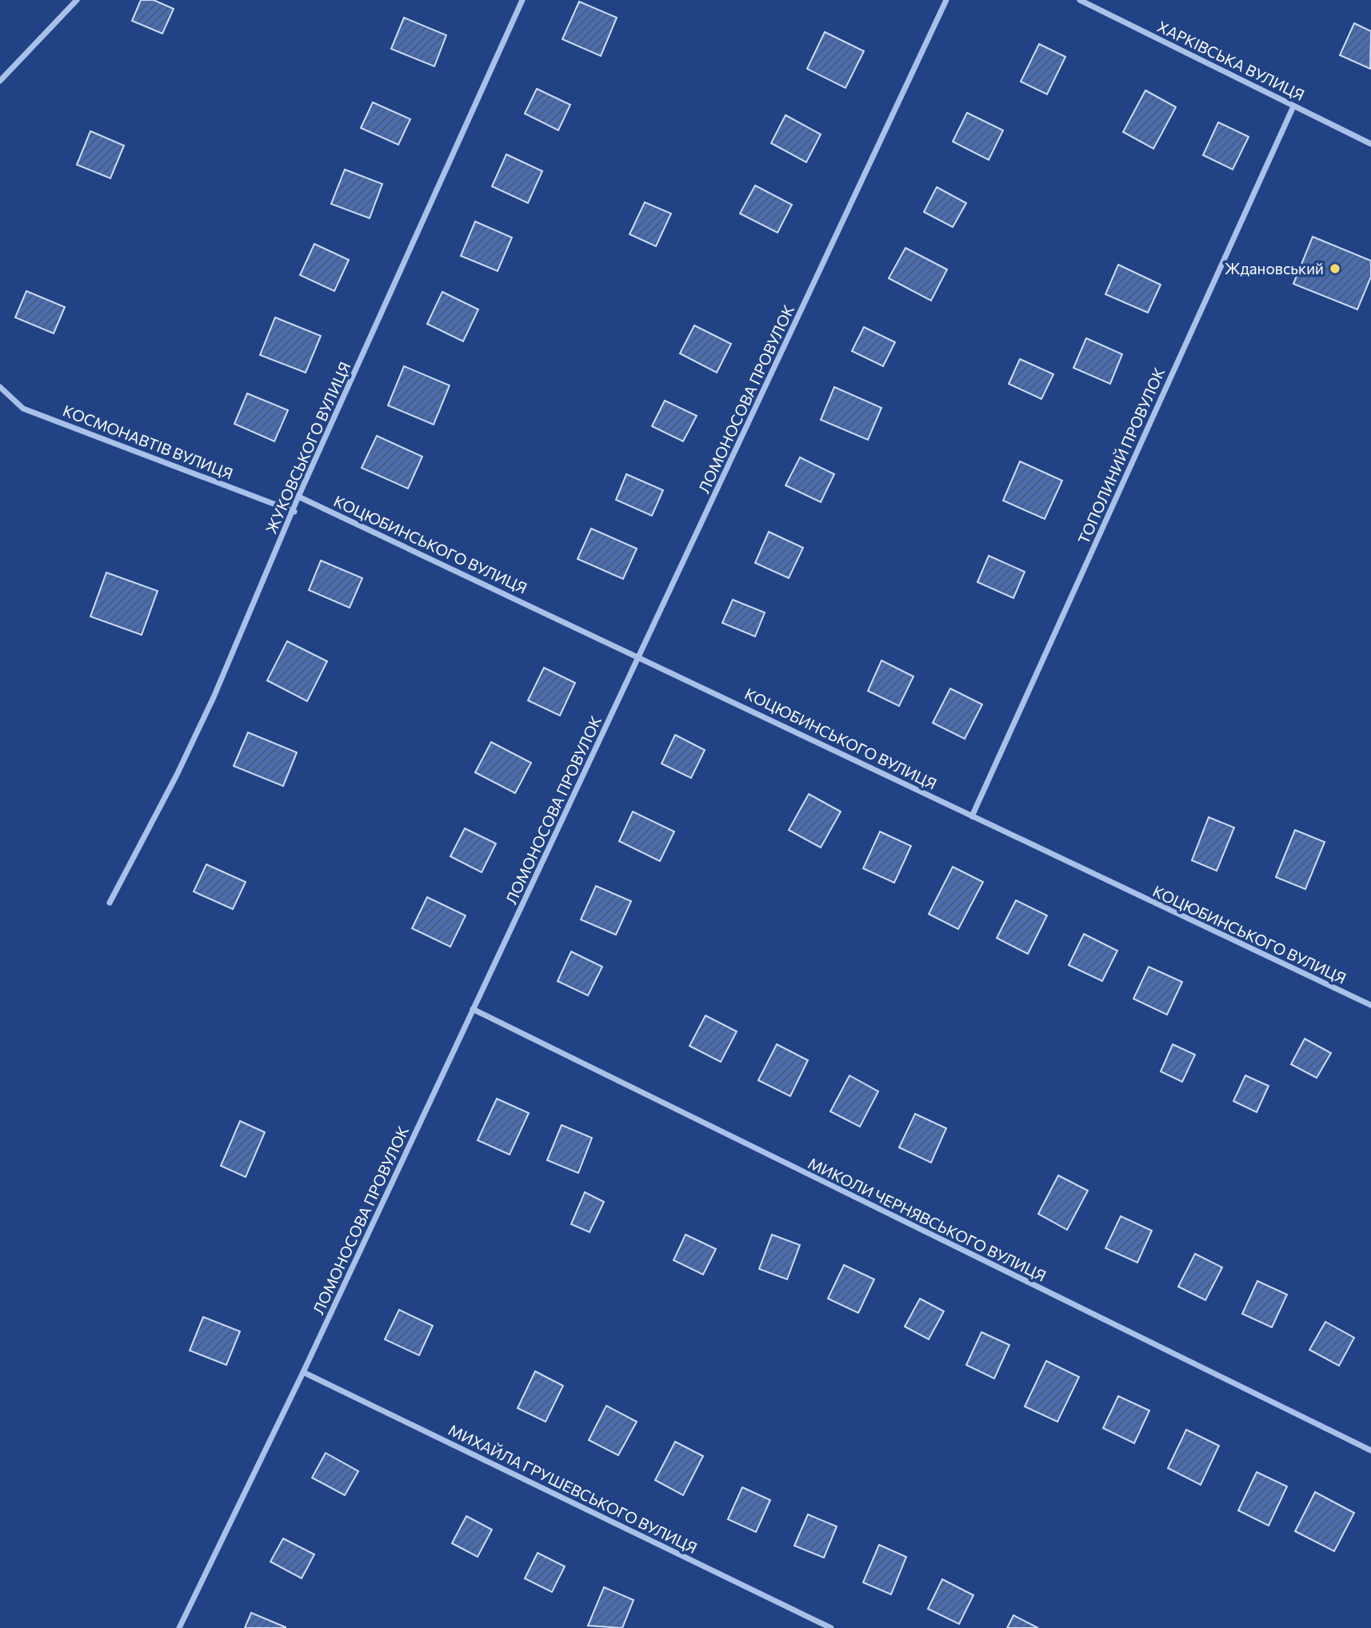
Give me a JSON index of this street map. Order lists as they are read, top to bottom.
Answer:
{
  "streets": {
    "street": [
      "ХАРКІВСЬКА ВУЛИЦЯ",
      "ЛОМОНОСОВА ПРОВУЛОК",
      "КОСМОНАВТІВ ВУЛИЦЯ",
      "ЖУКОВСЬКОГО ВУЛИЦЯ",
      "ТОПОЛИНИЙ ПРОВУЛОК",
      "КОЦЮБИНСЬКОГО ВУЛИЦЯ",
      "МИКОЛИ ЧЕРНЯВСЬКОГО ВУЛИЦЯ",
      "МИХАЙЛА ГРУШЕВСЬКОГО ВУЛИЦЯ"
    ]
  },
  "crossings": [
    ["ХАРКІВСЬКА ВУЛИЦЯ", "ТОПОЛИНИЙ ПРОВУЛОК"],
    ["ЛОМОНОСОВА ПРОВУЛОК", "КОЦЮБИНСЬКОГО ВУЛИЦЯ"],
    ["ЛОМОНОСОВА ПРОВУЛОК", "МИКОЛИ ЧЕРНЯВСЬКОГО ВУЛИЦЯ"],
    ["ЛОМОНОСОВА ПРОВУЛОК", "МИХАЙЛА ГРУШЕВСЬКОГО ВУЛИЦЯ"],
    ["КОСМОНАВТІВ ВУЛИЦЯ", "ЖУКОВСЬКОГО ВУЛИЦЯ"],
    ["ЖУКОВСЬКОГО ВУЛИЦЯ", "КОЦЮБИНСЬКОГО ВУЛИЦЯ"],
    ["ТОПОЛИНИЙ ПРОВУЛОК", "КОЦЮБИНСЬКОГО ВУЛИЦЯ"]
  ],
  "places": ["Ждановський"]
}
